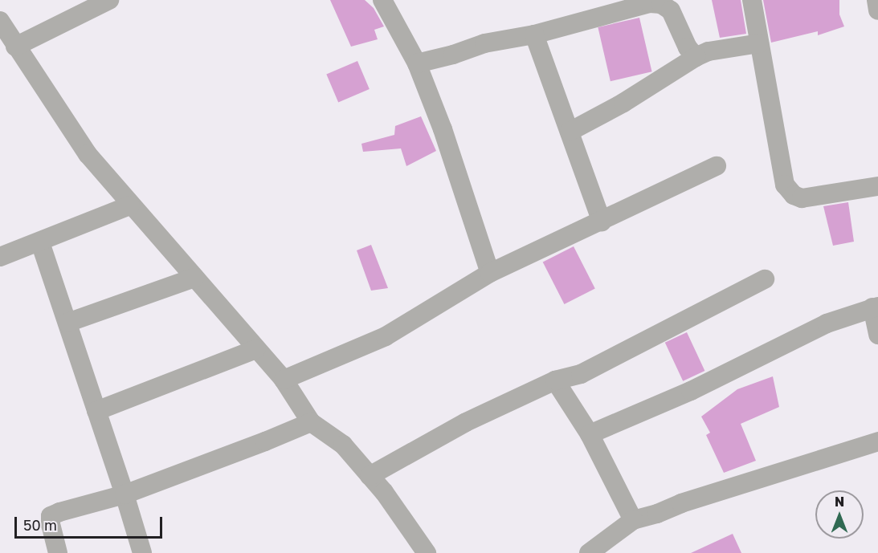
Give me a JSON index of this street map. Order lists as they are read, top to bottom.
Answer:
{
  "scale_bar": "50 m",
  "north": "top"
}
